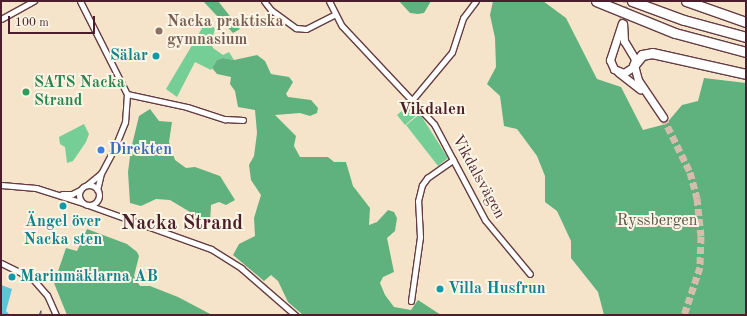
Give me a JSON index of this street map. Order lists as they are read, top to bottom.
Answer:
{
  "streets": {
    "street": ["Vikdalsvägen"]
  },
  "districts": ["Vikdalen", "Nacka Strand"],
  "parks": ["Ryssbergen"],
  "places": [
    "Nacka praktiska gymnasium",
    "Sälar",
    "SATS Nacka Strand",
    "Direkten",
    "Ängel över Nacka sten",
    "Marinmäklarna AB",
    "Villa Husfrun"
  ],
  "scale_bar": "100 m"
}
